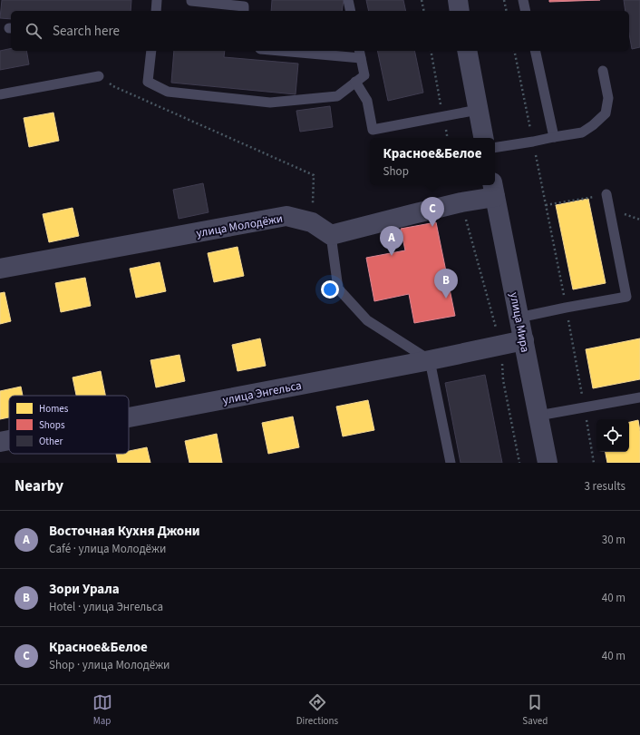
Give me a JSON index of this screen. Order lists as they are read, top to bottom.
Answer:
{
  "streets": {
    "street": ["улица Молодёжи", "улица Мира", "улица Энгельса"]
  },
  "crossings": [
    ["улица Мира", "улица Энгельса"]
  ],
  "legend": ["Homes", "Shops", "Other"],
  "page": {
    "search": "Search here",
    "popup": ["Красное&Белое", "Shop"],
    "pins": ["C", "A", "B"],
    "heading": ["Nearby", "3 results"],
    "list": [
      {
        "mark": "A",
        "name": "Восточная Кухня Джони",
        "note": "Café · улица Молодёжи",
        "value": "30 m"
      },
      {
        "mark": "B",
        "name": "Зори Урала",
        "note": "Hotel · улица Энгельса",
        "value": "40 m"
      },
      {
        "mark": "C",
        "name": "Красное&Белое",
        "note": "Shop · улица Молодёжи",
        "value": "40 m"
      }
    ],
    "nav": ["Map", "Directions", "Saved"]
  }
}
